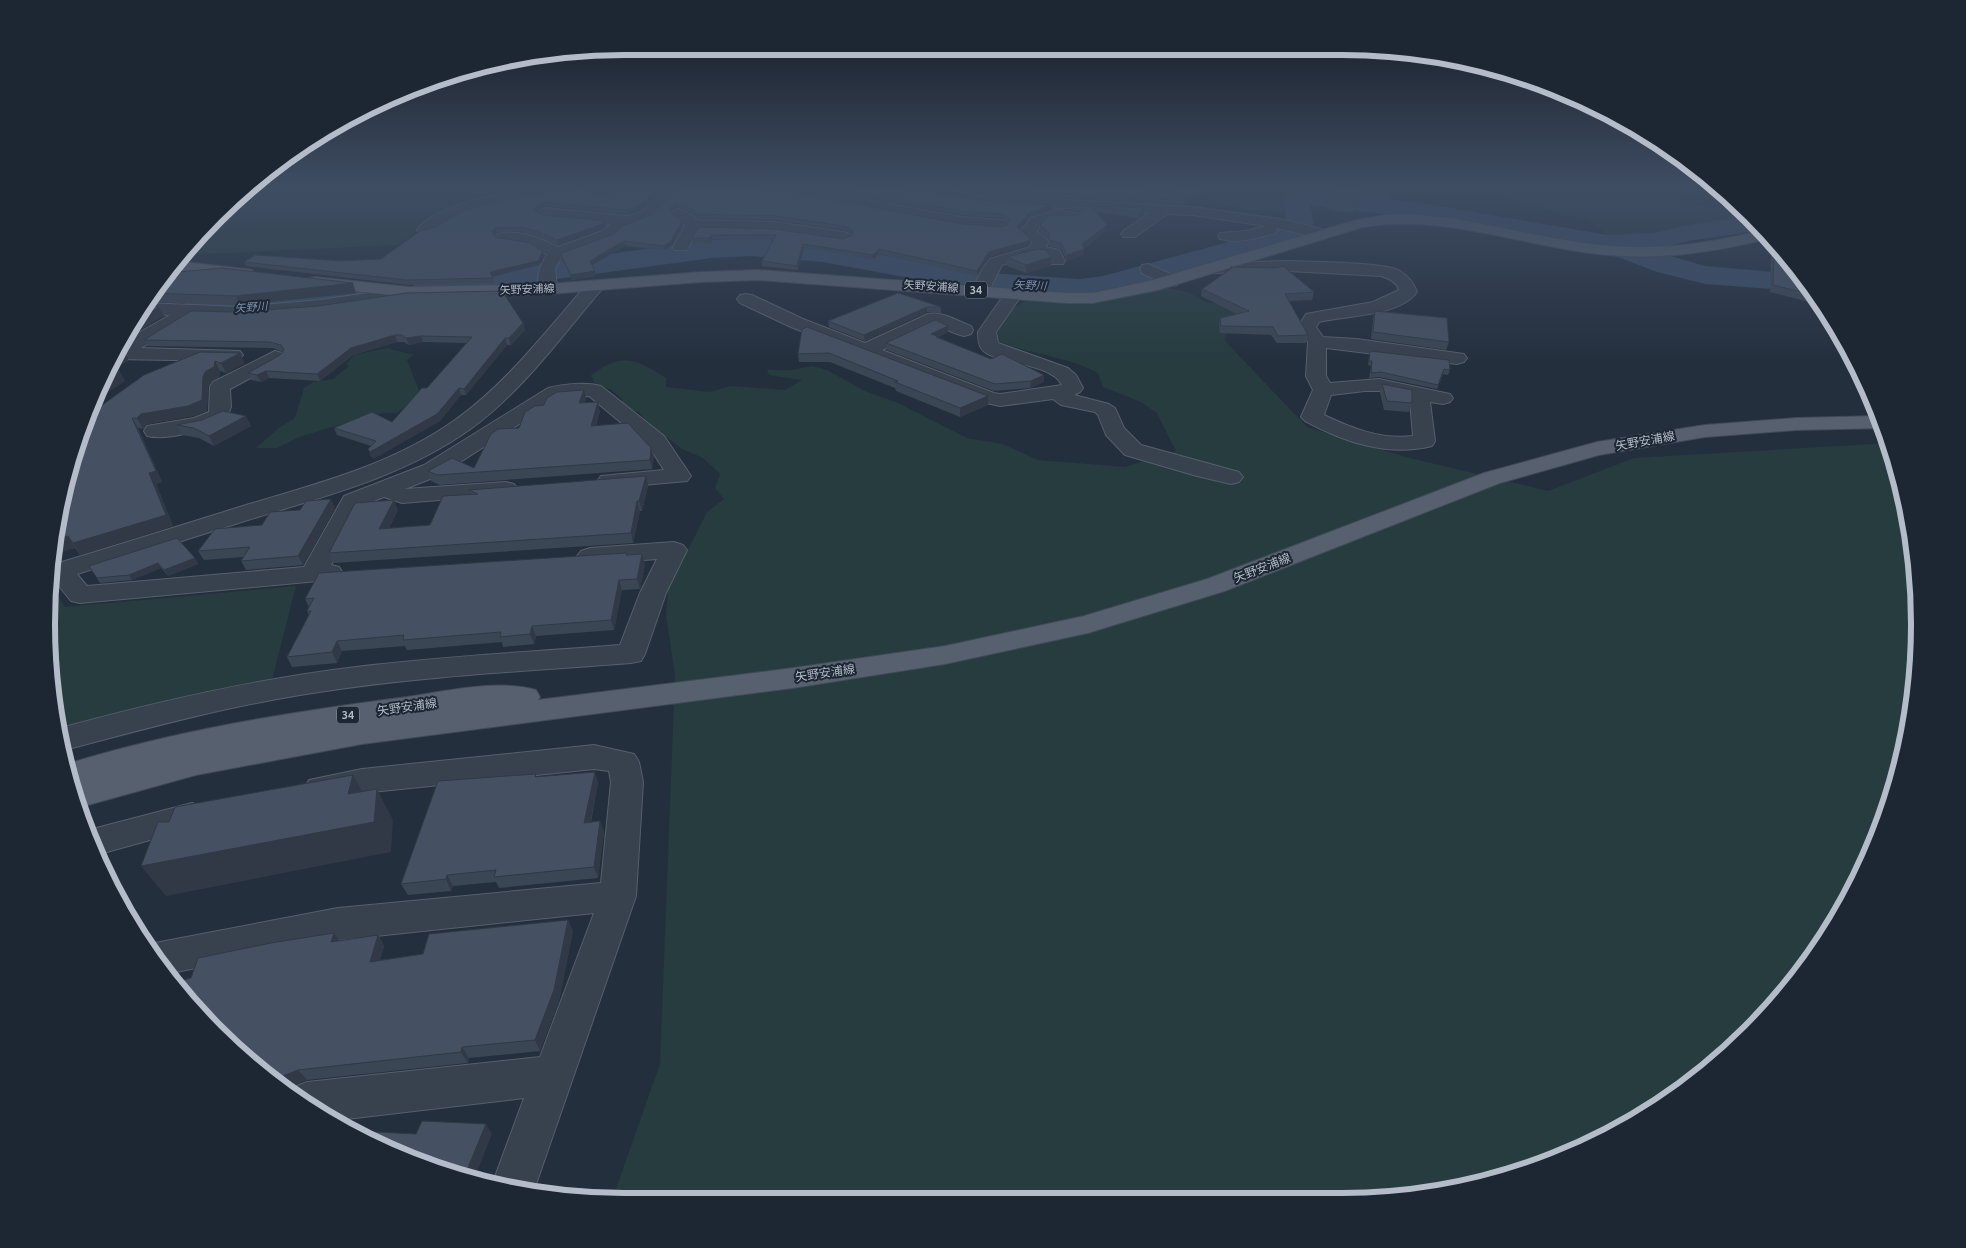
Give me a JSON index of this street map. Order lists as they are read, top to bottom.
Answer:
{
  "streets": {
    "main road": ["矢野安浦線", "34"]
  },
  "water": ["矢野川"]
}
